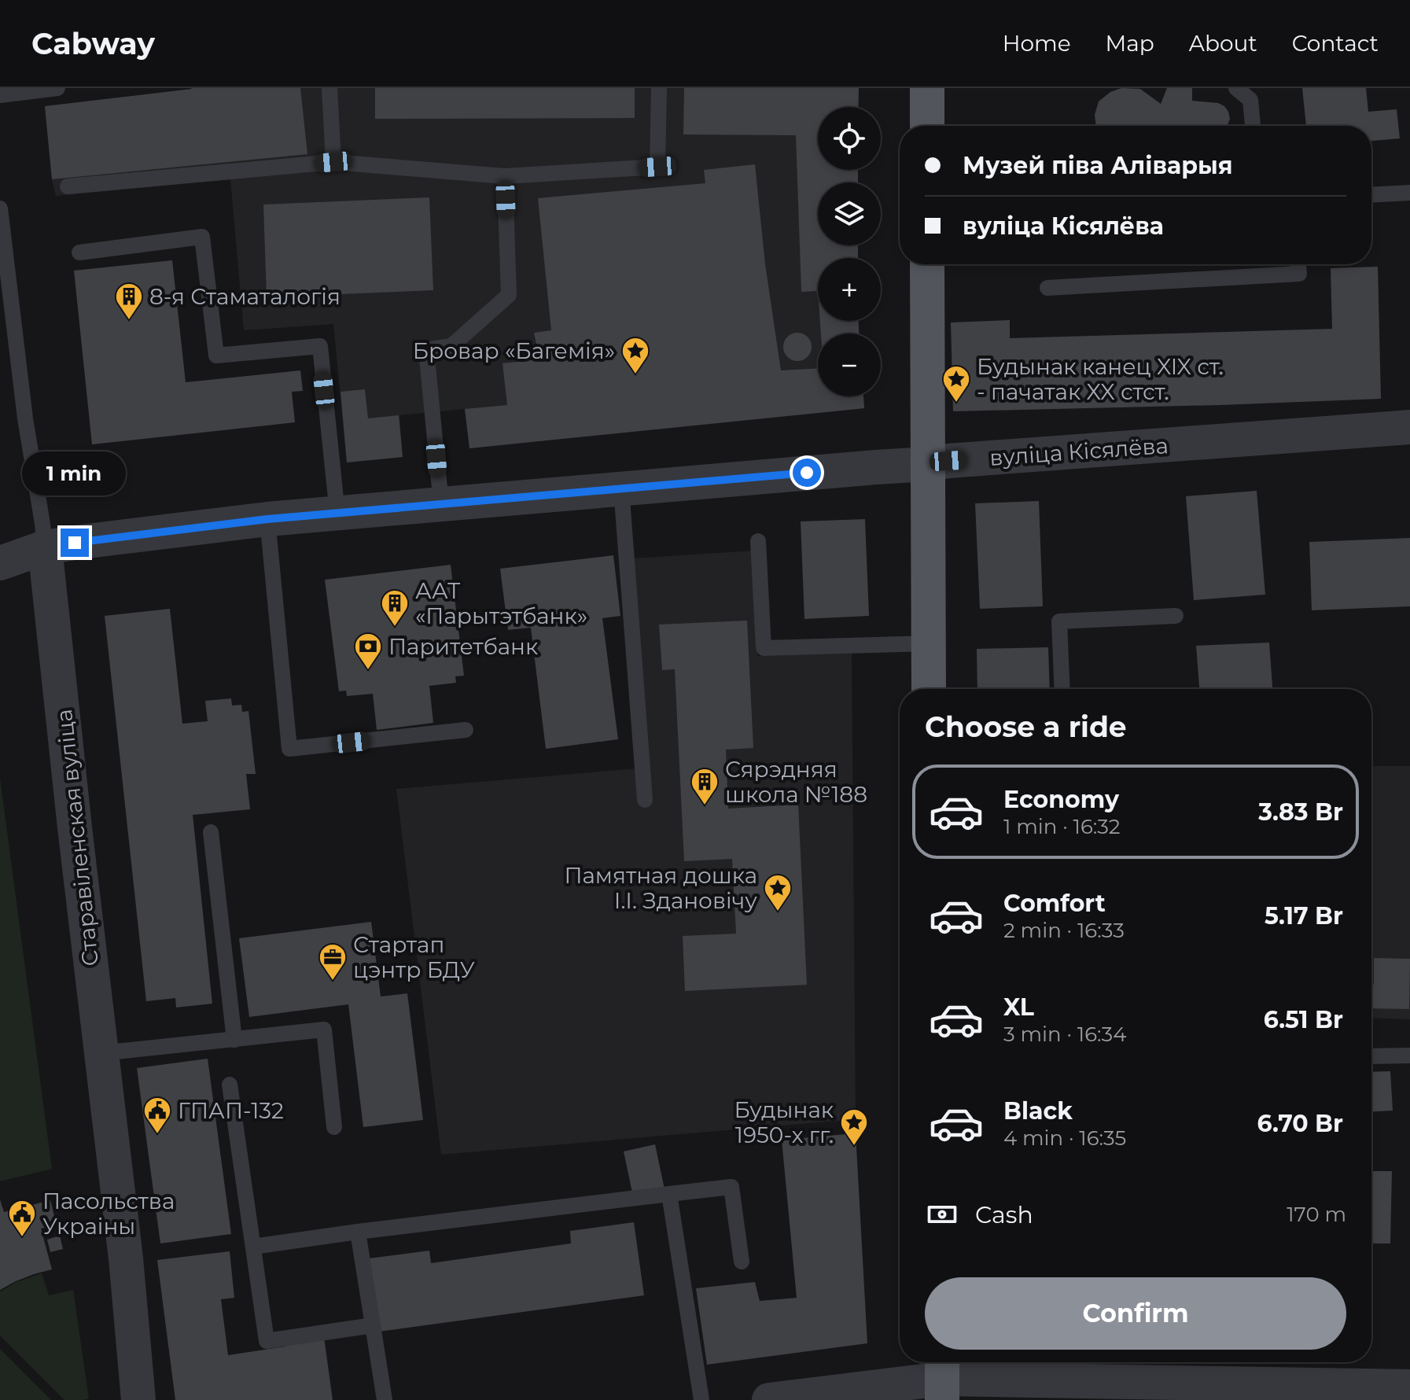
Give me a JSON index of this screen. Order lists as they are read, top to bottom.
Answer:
{
  "streets": {
    "street": ["вуліца Кісялёва", "Старавіленская вуліца"]
  },
  "crossings": [
    ["вуліца Кісялёва", "Старавіленская вуліца"]
  ],
  "places": {
    "building": ["8-я Стаматалогія", "ААТ «Парытэтбанк»", "Сярэдняя школа №188"],
    "place": [
      "Бровар «Багемія»",
      "Будынак канец XIX ст. - пачатак XX стст.",
      "Памятная дошка І.І. Здановічу",
      "Будынак 1950-х гг."
    ],
    "bank": ["Паритетбанк"],
    "office": ["Стартап цэнтр БДУ"],
    "public building": ["ГПАП-132", "Пасольства Украіны"]
  },
  "page": {
    "header": "Cabway",
    "nav": [
      "Home",
      "Map",
      "About",
      "Contact"
    ],
    "map_buttons": ["+", "−"],
    "banner": ["Музей піва Аліварыя", "вуліца Кісялёва"],
    "bubble": "1 min",
    "heading": "Choose a ride",
    "list": [
      {
        "name": "Economy",
        "note": "1 min · 16:32",
        "value": "3.83 Br"
      },
      {
        "name": "Comfort",
        "note": "2 min · 16:33",
        "value": "5.17 Br"
      },
      {
        "name": "XL",
        "note": "3 min · 16:34",
        "value": "6.51 Br"
      },
      {
        "name": "Black",
        "note": "4 min · 16:35",
        "value": "6.70 Br"
      }
    ],
    "pay": ["Cash", "170 m"],
    "buttons": "Confirm"
  }
}
